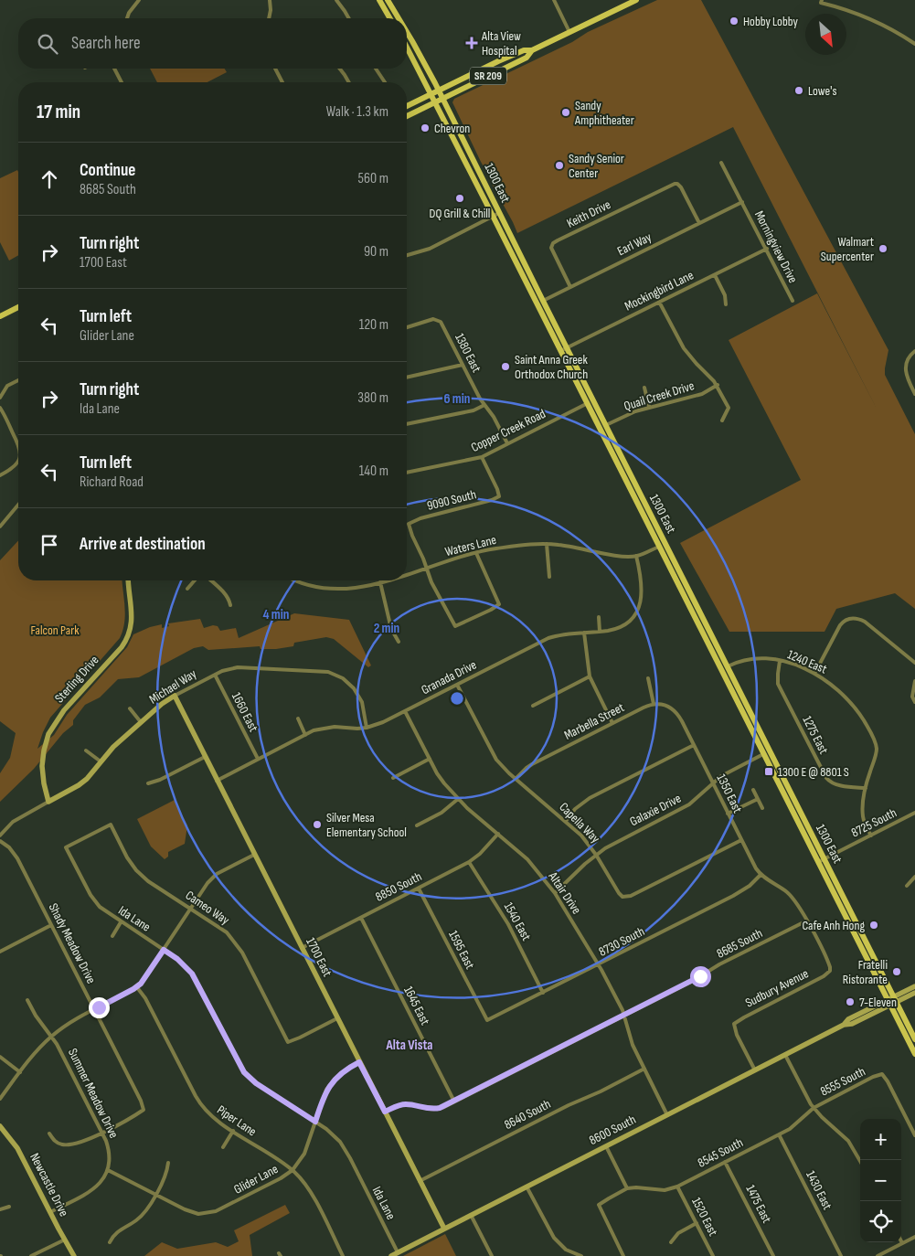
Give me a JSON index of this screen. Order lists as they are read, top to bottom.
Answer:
{
  "streets": {
    "main road": ["SR 209", "1300 East"],
    "street": [
      "Keith Drive",
      "Earl Way",
      "Morningview Drive",
      "Mockingbird Lane",
      "1380 East",
      "Quail Creek Drive",
      "Copper Creek Road",
      "9090 South",
      "Waters Lane",
      "1240 East",
      "Granada Drive",
      "Sterling Drive",
      "Michael Way",
      "1660 East",
      "Marbella Street",
      "1275 East",
      "1350 East",
      "Galaxie Drive",
      "Capella Way",
      "8725 South",
      "8850 South",
      "Altair Drive",
      "Cameo Way",
      "Ida Lane",
      "1540 East",
      "8730 South",
      "Shady Meadow Drive",
      "8685 South",
      "1595 East",
      "1700 East",
      "Sudbury Avenue",
      "1645 East",
      "8555 South",
      "Summer Meadow Drive",
      "8640 South",
      "Piper Lane",
      "8600 South",
      "8545 South",
      "Glider Lane",
      "Newcastle Drive",
      "1430 East",
      "1475 East",
      "1520 East"
    ]
  },
  "crossings": [
    ["SR 209", "1300 East"],
    ["1300 East", "Earl Way"],
    ["1300 East", "Mockingbird Lane"],
    ["1300 East", "Quail Creek Drive"],
    ["1300 East", "Copper Creek Road"],
    ["1300 East", "Waters Lane"],
    ["1300 East", "1240 East"],
    ["1300 East", "Galaxie Drive"],
    ["1300 East", "8725 South"],
    ["1300 East", "8600 South"],
    ["Keith Drive", "Earl Way"],
    ["Earl Way", "Morningview Drive"],
    ["Morningview Drive", "Mockingbird Lane"],
    ["1380 East", "Copper Creek Road"],
    ["Copper Creek Road", "9090 South"],
    ["9090 South", "Waters Lane"],
    ["Waters Lane", "Granada Drive"],
    ["1240 East", "1275 East"],
    ["Granada Drive", "Michael Way"],
    ["Granada Drive", "1660 East"],
    ["Granada Drive", "Capella Way"],
    ["Granada Drive", "Altair Drive"],
    ["Granada Drive", "1700 East"],
    ["Sterling Drive", "Michael Way"],
    ["Michael Way", "1660 East"],
    ["Michael Way", "1700 East"],
    ["Marbella Street", "1350 East"],
    ["Marbella Street", "Capella Way"],
    ["1350 East", "Galaxie Drive"],
    ["1350 East", "Capella Way"],
    ["1350 East", "8730 South"],
    ["Galaxie Drive", "Capella Way"],
    ["Galaxie Drive", "Altair Drive"],
    ["8850 South", "Altair Drive"],
    ["8850 South", "1540 East"],
    ["8850 South", "1595 East"],
    ["8850 South", "1700 East"],
    ["8850 South", "1645 East"],
    ["Altair Drive", "8730 South"],
    ["Altair Drive", "8685 South"],
    ["Altair Drive", "8640 South"],
    ["Altair Drive", "8600 South"],
    ["Cameo Way", "Ida Lane"],
    ["Cameo Way", "1700 East"],
    ["Ida Lane", "8600 South"],
    ["Ida Lane", "Glider Lane"],
    ["1540 East", "8730 South"],
    ["8730 South", "1595 East"],
    ["Shady Meadow Drive", "Summer Meadow Drive"],
    ["8685 South", "1700 East"],
    ["8685 South", "Sudbury Avenue"],
    ["8685 South", "1645 East"],
    ["1700 East", "8640 South"],
    ["1700 East", "8600 South"],
    ["1700 East", "Glider Lane"],
    ["Sudbury Avenue", "8600 South"],
    ["8555 South", "8545 South"],
    ["Summer Meadow Drive", "Glider Lane"],
    ["Piper Lane", "Glider Lane"],
    ["8545 South", "1430 East"],
    ["8545 South", "1475 East"],
    ["8545 South", "1520 East"]
  ],
  "districts": ["Alta Vista"],
  "parks": ["Falcon Park"],
  "places": {
    "other": [
      "Hobby Lobby",
      "Lowe's",
      "Sandy Amphitheater",
      "Chevron",
      "Sandy Senior Center",
      "DQ Grill & Chill",
      "Walmart Supercenter",
      "Saint Anna Greek Orthodox Church",
      "Silver Mesa Elementary School",
      "Cafe Anh Hong",
      "Fratelli Ristorante",
      "7-Eleven"
    ],
    "health": ["Alta View Hospital"],
    "transit": ["1300 E @ 8801 S"]
  },
  "north": "bottom right",
  "page": {
    "search": "Search here",
    "heading": ["17 min", "Walk · 1.3 km"],
    "list": [
      ["Continue", "8685 South", "560 m"],
      ["Turn right", "1700 East", "90 m"],
      ["Turn left", "Glider Lane", "120 m"],
      ["Turn right", "Ida Lane", "380 m"],
      ["Turn left", "Richard Road", "140 m"],
      "Arrive at destination"
    ],
    "map_buttons": ["+", "−"]
  },
  "rings": ["6 min", "4 min", "2 min"]
}
